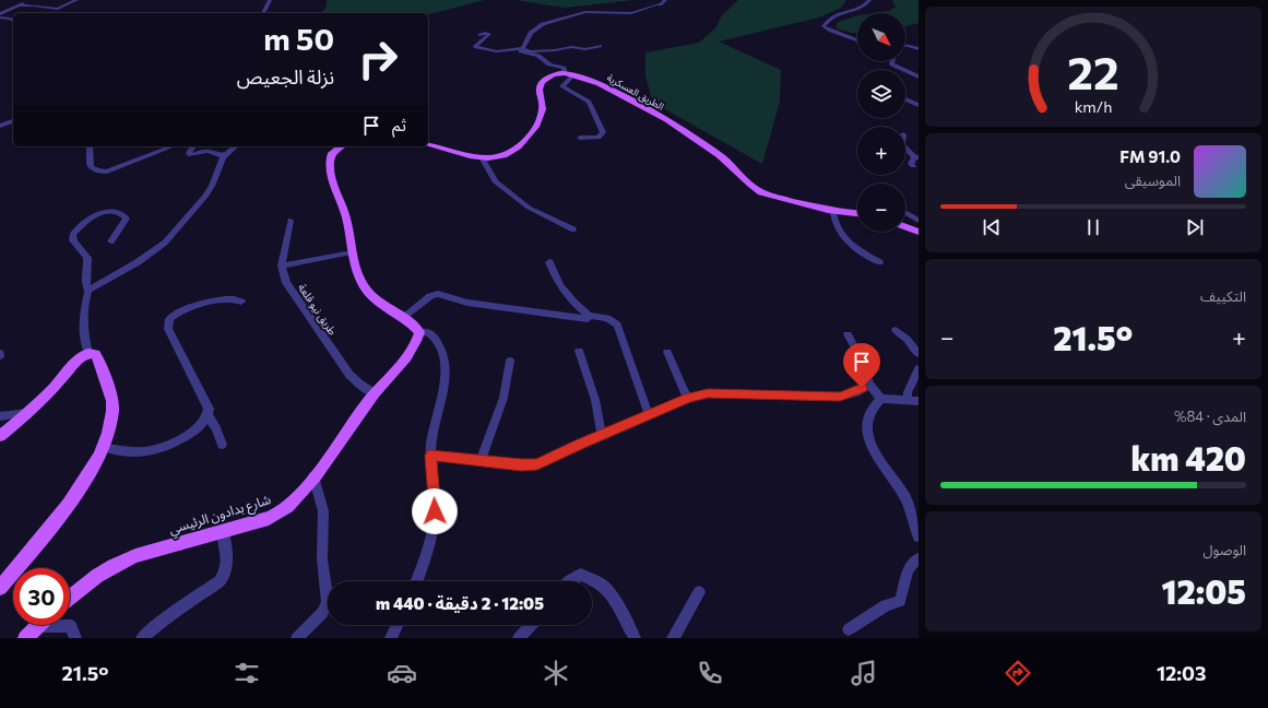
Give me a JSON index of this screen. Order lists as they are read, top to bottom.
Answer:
{
  "streets": {
    "main road": ["الطريق العسكرية", "شارع بدادون الرئيسي"],
    "street": ["طريق نيو قلعة"]
  },
  "crossings": [
    ["طريق نيو قلعة", "شارع بدادون الرئيسي"]
  ],
  "north": "bottom right",
  "page": {
    "map_buttons": ["+", "−"],
    "turn": ["50 m", "نزلة الجعيص"],
    "then": "ثم",
    "song": ["91.0 FM", "الموسيقى"],
    "tile": [
      "التكييف",
      ["المدى · 84%", "420 km"],
      ["الوصول", "12:05"]
    ],
    "heat": ["−", "21.5°", "+"],
    "limit": "30",
    "trip": "12:05 · 2 دقيقة · 440 m",
    "tabs": ["12:03", "21.5°"],
    "gauge": ["22", "km/h"]
  }
}
